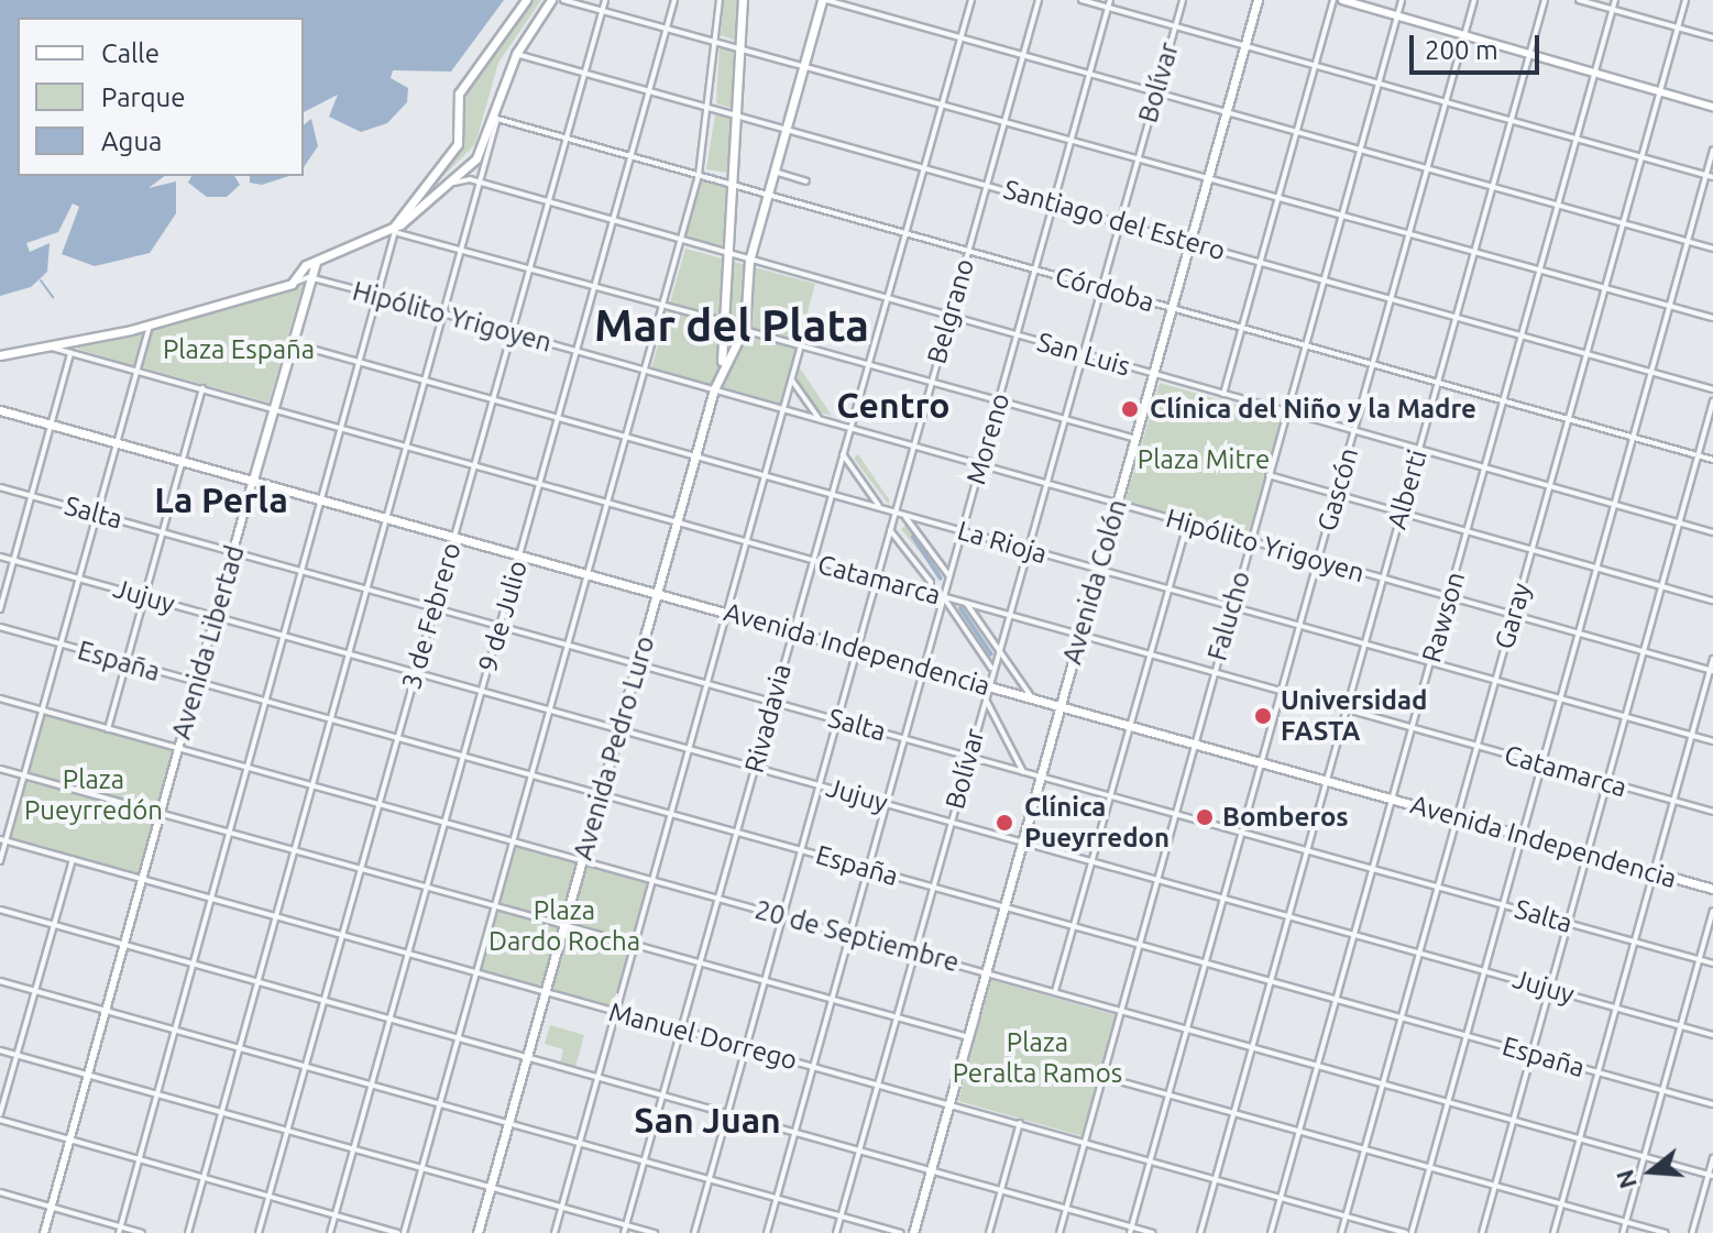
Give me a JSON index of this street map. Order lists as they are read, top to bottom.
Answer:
{
  "streets": {
    "main road": [
      "Avenida Colón",
      "Avenida Libertad",
      "Avenida Independencia",
      "Avenida Pedro Luro"
    ],
    "street": [
      "Bolívar",
      "Santiago del Estero",
      "Córdoba",
      "Belgrano",
      "Hipólito Yrigoyen",
      "San Luis",
      "Moreno",
      "Gascón",
      "Alberti",
      "Salta",
      "La Rioja",
      "Catamarca",
      "Jujuy",
      "3 de Febrero",
      "9 de Julio",
      "Falucho",
      "Garay",
      "Rawson",
      "España",
      "Rivadavia",
      "20 de Septiembre",
      "Manuel Dorrego"
    ]
  },
  "crossings": [
    ["Bolívar", "Santiago del Estero"],
    ["Bolívar", "Córdoba"],
    ["Bolívar", "Hipólito Yrigoyen"],
    ["Bolívar", "San Luis"],
    ["Bolívar", "Salta"],
    ["Bolívar", "La Rioja"],
    ["Bolívar", "Catamarca"],
    ["Bolívar", "Jujuy"],
    ["Bolívar", "Avenida Independencia"],
    ["Bolívar", "España"],
    ["Bolívar", "20 de Septiembre"],
    ["Bolívar", "Manuel Dorrego"],
    ["Santiago del Estero", "Belgrano"],
    ["Santiago del Estero", "Moreno"],
    ["Santiago del Estero", "Gascón"],
    ["Santiago del Estero", "Alberti"],
    ["Santiago del Estero", "Avenida Colón"],
    ["Santiago del Estero", "3 de Febrero"],
    ["Santiago del Estero", "9 de Julio"],
    ["Santiago del Estero", "Falucho"],
    ["Santiago del Estero", "Garay"],
    ["Santiago del Estero", "Rawson"],
    ["Santiago del Estero", "Rivadavia"],
    ["Santiago del Estero", "Avenida Pedro Luro"],
    ["Córdoba", "Belgrano"],
    ["Córdoba", "Moreno"],
    ["Córdoba", "Gascón"],
    ["Córdoba", "Alberti"],
    ["Córdoba", "Avenida Colón"],
    ["Córdoba", "3 de Febrero"],
    ["Córdoba", "9 de Julio"],
    ["Córdoba", "Falucho"],
    ["Córdoba", "Garay"],
    ["Córdoba", "Rawson"],
    ["Córdoba", "Rivadavia"],
    ["Córdoba", "Avenida Pedro Luro"],
    ["Belgrano", "Hipólito Yrigoyen"],
    ["Belgrano", "San Luis"],
    ["Belgrano", "Salta"],
    ["Belgrano", "La Rioja"],
    ["Belgrano", "Catamarca"],
    ["Belgrano", "Jujuy"],
    ["Belgrano", "Avenida Independencia"],
    ["Belgrano", "España"],
    ["Belgrano", "20 de Septiembre"],
    ["Belgrano", "Manuel Dorrego"],
    ["Hipólito Yrigoyen", "Moreno"],
    ["Hipólito Yrigoyen", "Gascón"],
    ["Hipólito Yrigoyen", "Alberti"],
    ["Hipólito Yrigoyen", "Avenida Colón"],
    ["Hipólito Yrigoyen", "3 de Febrero"],
    ["Hipólito Yrigoyen", "9 de Julio"],
    ["Hipólito Yrigoyen", "Falucho"],
    ["Hipólito Yrigoyen", "Garay"],
    ["Hipólito Yrigoyen", "Rawson"],
    ["Hipólito Yrigoyen", "Avenida Libertad"],
    ["Hipólito Yrigoyen", "Rivadavia"],
    ["Hipólito Yrigoyen", "Avenida Pedro Luro"],
    ["San Luis", "Moreno"],
    ["San Luis", "Gascón"],
    ["San Luis", "Alberti"],
    ["San Luis", "Avenida Colón"],
    ["San Luis", "3 de Febrero"],
    ["San Luis", "9 de Julio"],
    ["San Luis", "Falucho"],
    ["San Luis", "Garay"],
    ["San Luis", "Rawson"],
    ["San Luis", "Rivadavia"],
    ["San Luis", "Avenida Pedro Luro"],
    ["Moreno", "Salta"],
    ["Moreno", "La Rioja"],
    ["Moreno", "Catamarca"],
    ["Moreno", "Jujuy"],
    ["Moreno", "Avenida Independencia"],
    ["Moreno", "España"],
    ["Moreno", "20 de Septiembre"],
    ["Moreno", "Manuel Dorrego"],
    ["Gascón", "Salta"],
    ["Gascón", "La Rioja"],
    ["Gascón", "Catamarca"],
    ["Gascón", "Jujuy"],
    ["Gascón", "Avenida Independencia"],
    ["Gascón", "España"],
    ["Gascón", "20 de Septiembre"],
    ["Gascón", "Manuel Dorrego"],
    ["Alberti", "Salta"],
    ["Alberti", "La Rioja"],
    ["Alberti", "Catamarca"],
    ["Alberti", "Jujuy"],
    ["Alberti", "Avenida Independencia"],
    ["Alberti", "España"],
    ["Alberti", "20 de Septiembre"],
    ["Alberti", "Manuel Dorrego"],
    ["Salta", "Avenida Colón"],
    ["Salta", "3 de Febrero"],
    ["Salta", "9 de Julio"],
    ["Salta", "Falucho"],
    ["Salta", "Garay"],
    ["Salta", "Rawson"],
    ["Salta", "Avenida Libertad"],
    ["Salta", "Rivadavia"],
    ["Salta", "Avenida Pedro Luro"],
    ["La Rioja", "Avenida Colón"],
    ["La Rioja", "3 de Febrero"],
    ["La Rioja", "9 de Julio"],
    ["La Rioja", "Falucho"],
    ["La Rioja", "Garay"],
    ["La Rioja", "Rawson"],
    ["La Rioja", "Avenida Libertad"],
    ["La Rioja", "Rivadavia"],
    ["La Rioja", "Avenida Pedro Luro"],
    ["Catamarca", "Avenida Colón"],
    ["Catamarca", "3 de Febrero"],
    ["Catamarca", "9 de Julio"],
    ["Catamarca", "Falucho"],
    ["Catamarca", "Garay"],
    ["Catamarca", "Rawson"],
    ["Catamarca", "Avenida Libertad"],
    ["Catamarca", "Rivadavia"],
    ["Catamarca", "Avenida Pedro Luro"],
    ["Avenida Colón", "Jujuy"],
    ["Avenida Colón", "Avenida Independencia"],
    ["Avenida Colón", "España"],
    ["Avenida Colón", "20 de Septiembre"],
    ["Avenida Colón", "Manuel Dorrego"],
    ["Jujuy", "3 de Febrero"],
    ["Jujuy", "9 de Julio"],
    ["Jujuy", "Falucho"],
    ["Jujuy", "Garay"],
    ["Jujuy", "Rawson"],
    ["Jujuy", "Avenida Libertad"],
    ["Jujuy", "Rivadavia"],
    ["Jujuy", "Avenida Pedro Luro"],
    ["3 de Febrero", "Avenida Independencia"],
    ["3 de Febrero", "España"],
    ["3 de Febrero", "20 de Septiembre"],
    ["3 de Febrero", "Manuel Dorrego"],
    ["9 de Julio", "Avenida Independencia"],
    ["9 de Julio", "España"],
    ["9 de Julio", "20 de Septiembre"],
    ["9 de Julio", "Manuel Dorrego"],
    ["Falucho", "Avenida Independencia"],
    ["Falucho", "España"],
    ["Falucho", "20 de Septiembre"],
    ["Falucho", "Manuel Dorrego"],
    ["Garay", "Avenida Independencia"],
    ["Garay", "España"],
    ["Garay", "20 de Septiembre"],
    ["Garay", "Manuel Dorrego"],
    ["Rawson", "Avenida Independencia"],
    ["Rawson", "España"],
    ["Rawson", "20 de Septiembre"],
    ["Rawson", "Manuel Dorrego"],
    ["Avenida Libertad", "Avenida Independencia"],
    ["Avenida Libertad", "España"],
    ["Avenida Libertad", "20 de Septiembre"],
    ["Avenida Libertad", "Manuel Dorrego"],
    ["Avenida Independencia", "Rivadavia"],
    ["Avenida Independencia", "Avenida Pedro Luro"],
    ["España", "Rivadavia"],
    ["España", "Avenida Pedro Luro"],
    ["Rivadavia", "20 de Septiembre"],
    ["Rivadavia", "Manuel Dorrego"],
    ["Avenida Pedro Luro", "20 de Septiembre"],
    ["Avenida Pedro Luro", "Manuel Dorrego"]
  ],
  "districts": [
    "Mar del Plata",
    "Centro",
    "La Perla",
    "San Juan"
  ],
  "parks": [
    "Plaza España",
    "Plaza Mitre",
    "Plaza Pueyrredón",
    "Plaza Dardo Rocha",
    "Plaza Peralta Ramos"
  ],
  "places": [
    "Clínica del Niño y la Madre",
    "Universidad FASTA",
    "Bomberos",
    "Clínica Pueyrredon"
  ],
  "legend": ["Calle", "Parque", "Agua"],
  "scale_bar": "200 m",
  "north": "left"
}
